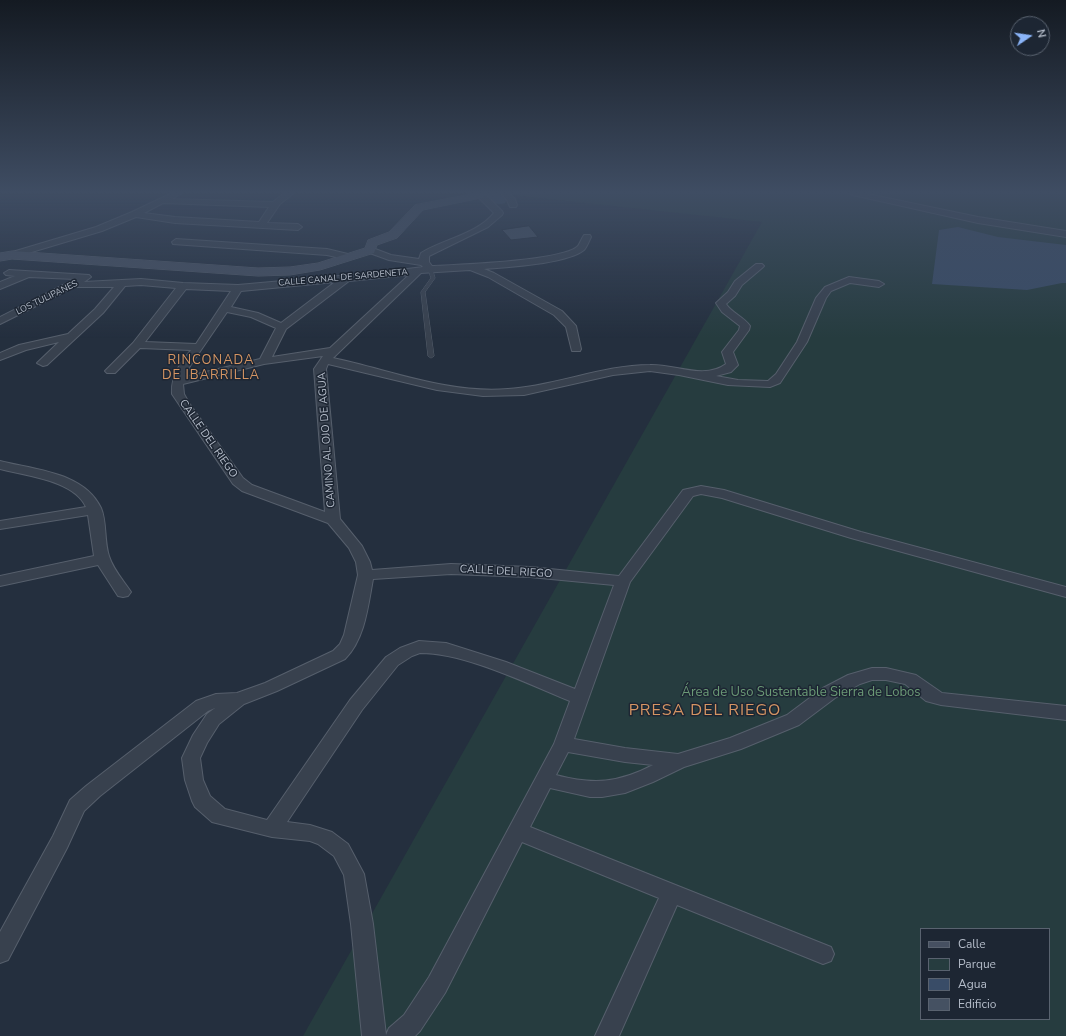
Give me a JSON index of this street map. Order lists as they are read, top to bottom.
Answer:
{
  "streets": {
    "street": [
      "CALLE CANAL DE SARDENETA",
      "LOS TULIPANES",
      "CALLE DEL RIEGO",
      "CAMINO AL OJO DE AGUA"
    ]
  },
  "crossings": [
    ["CALLE CANAL DE SARDENETA", "LOS TULIPANES"],
    ["CALLE DEL RIEGO", "CAMINO AL OJO DE AGUA"]
  ],
  "districts": ["RINCONADA DE IBARRILLA", "PRESA DEL RIEGO"],
  "parks": ["Área de Uso Sustentable Sierra de Lobos"],
  "legend": [
    "Calle",
    "Parque",
    "Agua",
    "Edificio"
  ],
  "north": "right"
}
